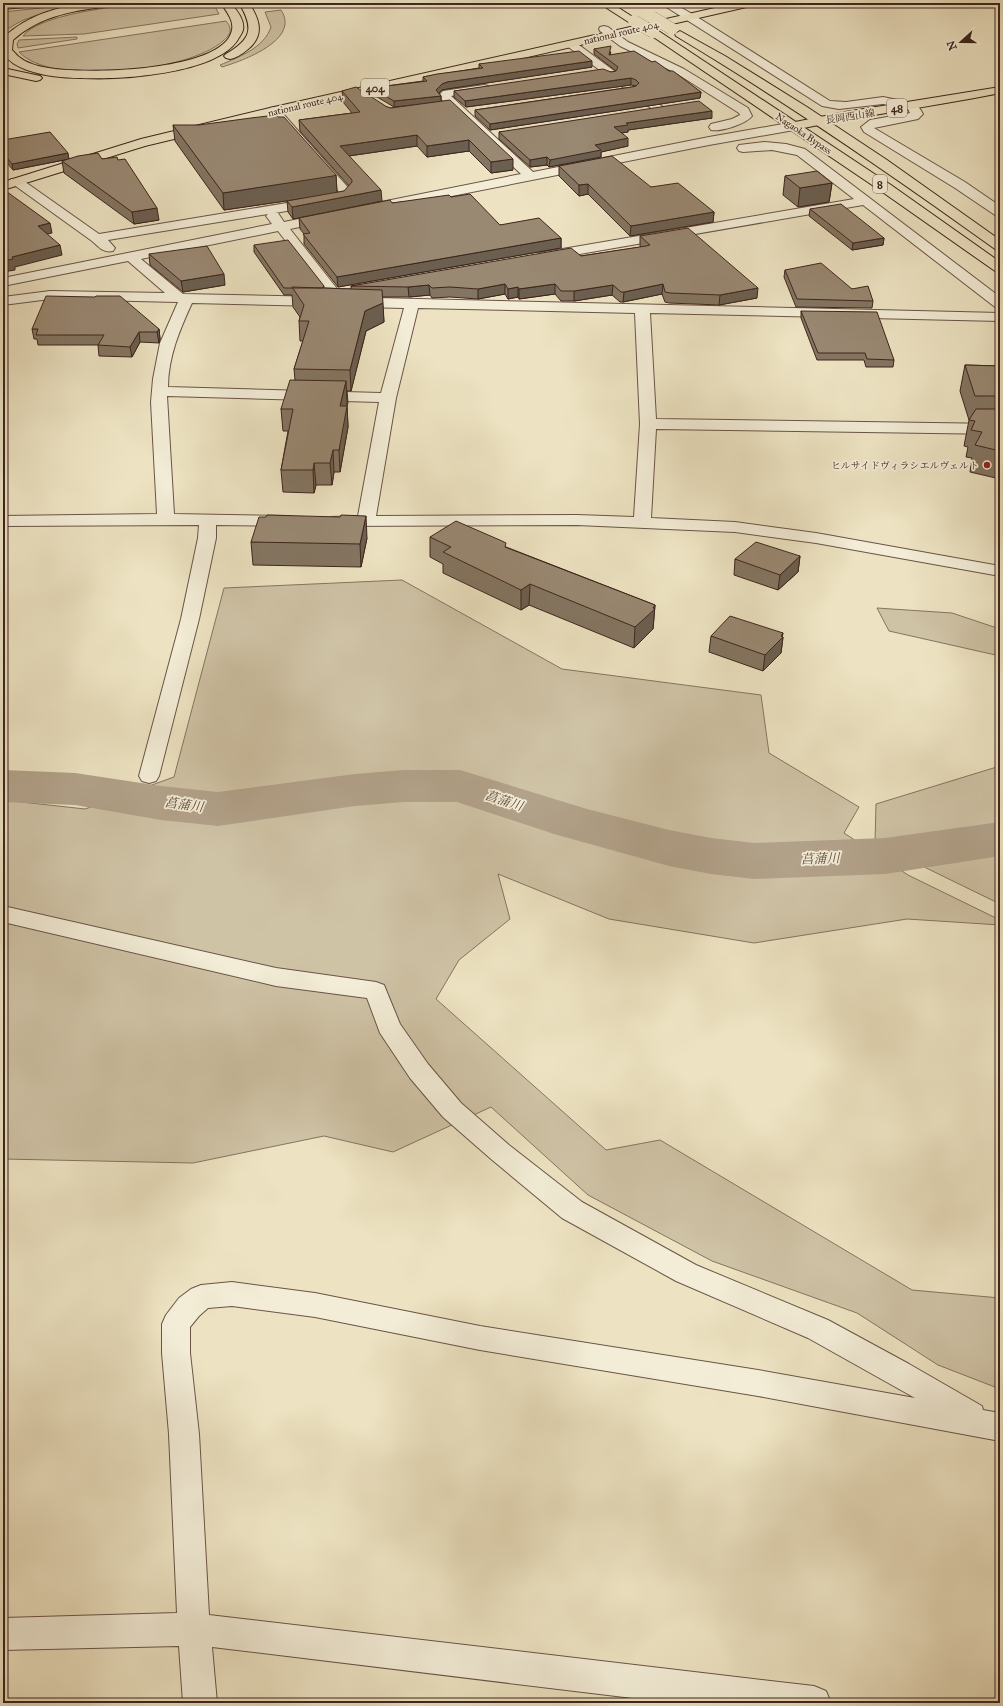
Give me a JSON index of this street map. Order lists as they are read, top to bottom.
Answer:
{
  "streets": {
    "main road": [
      "national route 404",
      "404",
      "48",
      "長岡西山線",
      "Nagaoka Bypass",
      "8"
    ]
  },
  "crossings": [
    ["長岡西山線", "Nagaoka Bypass"]
  ],
  "water": ["菖蒲川"],
  "places": ["ヒルサイドヴィラシエルヴェルト"],
  "north": "left"
}
